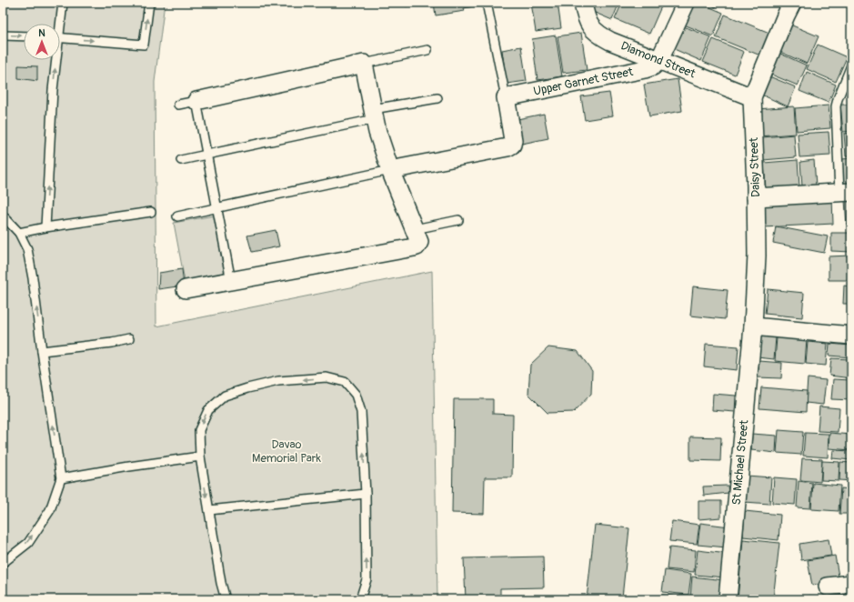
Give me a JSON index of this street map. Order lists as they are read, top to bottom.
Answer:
{
  "streets": {
    "street": [
      "Diamond Street",
      "Upper Garnet Street",
      "Daisy Street",
      "St Michael Street"
    ]
  },
  "crossings": [
    ["Diamond Street", "Upper Garnet Street"],
    ["Diamond Street", "Daisy Street"],
    ["Daisy Street", "St Michael Street"]
  ],
  "parks": ["Davao Memorial Park"],
  "north": "top"
}
